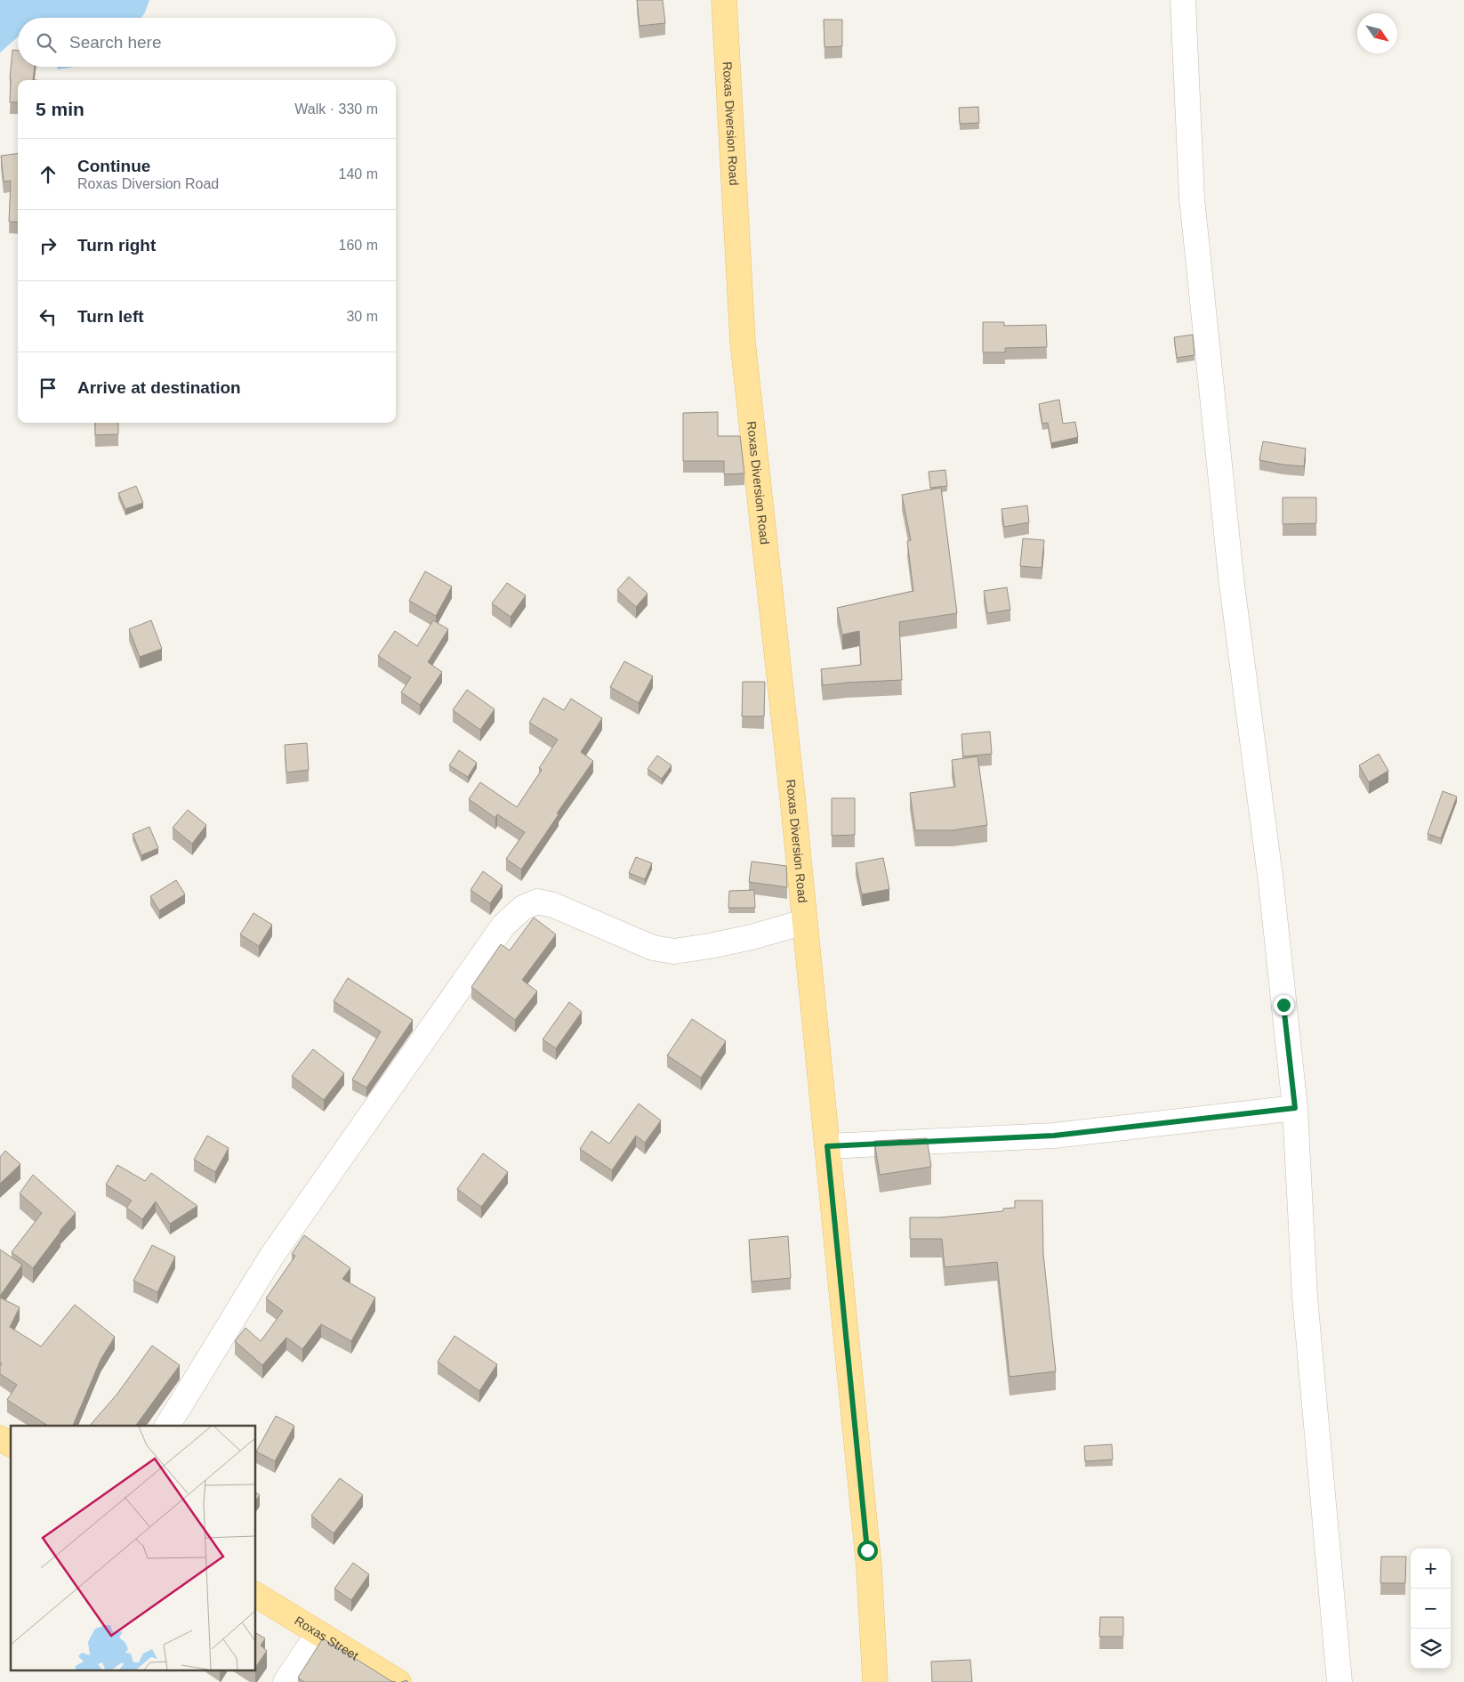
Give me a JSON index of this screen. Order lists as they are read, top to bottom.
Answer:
{
  "streets": {
    "main road": ["Roxas Diversion Road", "Roxas Street"]
  },
  "north": "bottom right",
  "page": {
    "search": "Search here",
    "heading": ["5 min", "Walk · 330 m"],
    "list": [
      ["Continue", "Roxas Diversion Road", "140 m"],
      ["Turn right", "160 m"],
      ["Turn left", "30 m"],
      "Arrive at destination"
    ],
    "map_buttons": ["+", "−"]
  }
}
